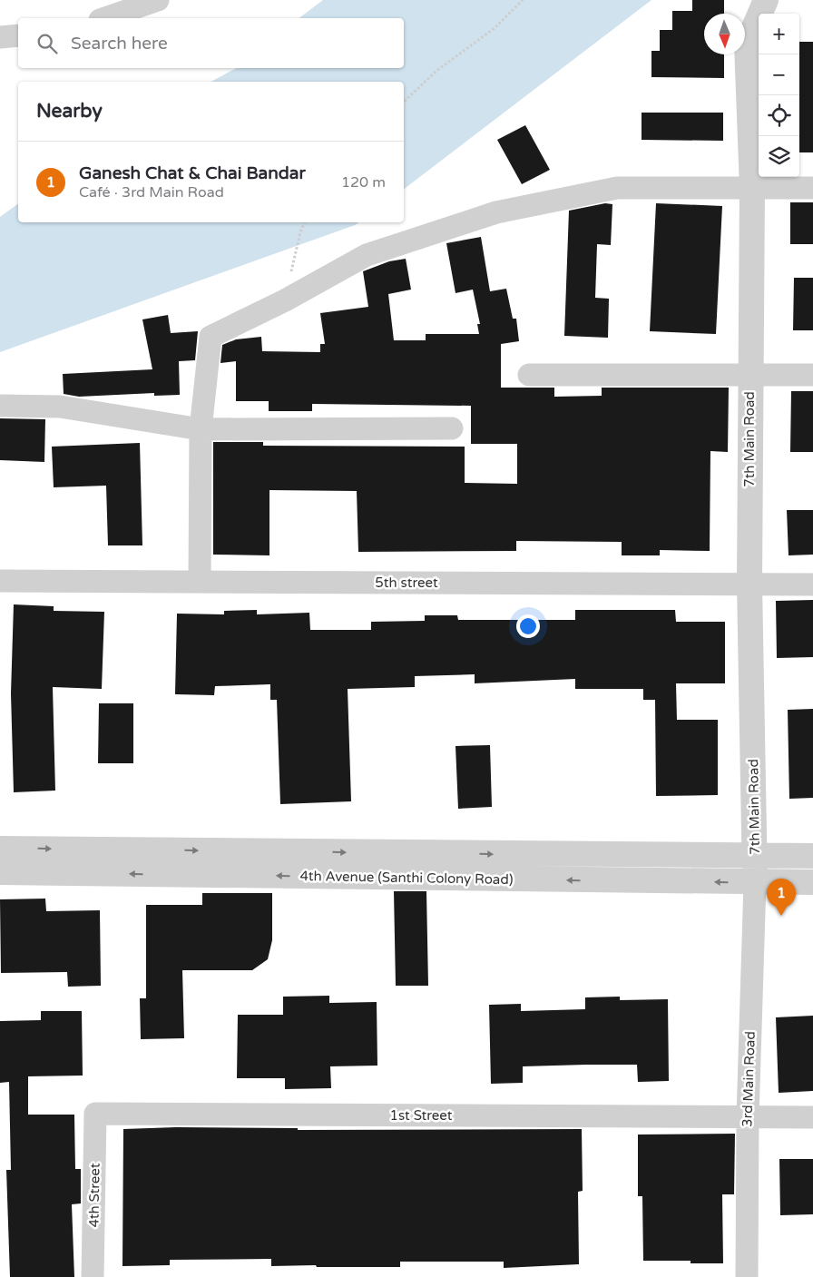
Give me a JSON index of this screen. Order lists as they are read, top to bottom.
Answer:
{
  "streets": {
    "street": [
      "7th Main Road",
      "5th street",
      "4th Avenue (Santhi Colony Road)",
      "3rd Main Road",
      "1st Street",
      "4th Street"
    ]
  },
  "crossings": [
    ["7th Main Road", "5th street"],
    ["7th Main Road", "4th Avenue (Santhi Colony Road)"],
    ["7th Main Road", "3rd Main Road"],
    ["4th Avenue (Santhi Colony Road)", "3rd Main Road"],
    ["3rd Main Road", "1st Street"],
    ["1st Street", "4th Street"]
  ],
  "north": "bottom",
  "page": {
    "map_buttons": ["+", "−"],
    "search": "Search here",
    "heading": "Nearby",
    "list": [
      {
        "mark": "1",
        "name": "Ganesh Chat & Chai Bandar",
        "note": "Café · 3rd Main Road",
        "value": "120 m"
      }
    ],
    "pins": "1"
  }
}
